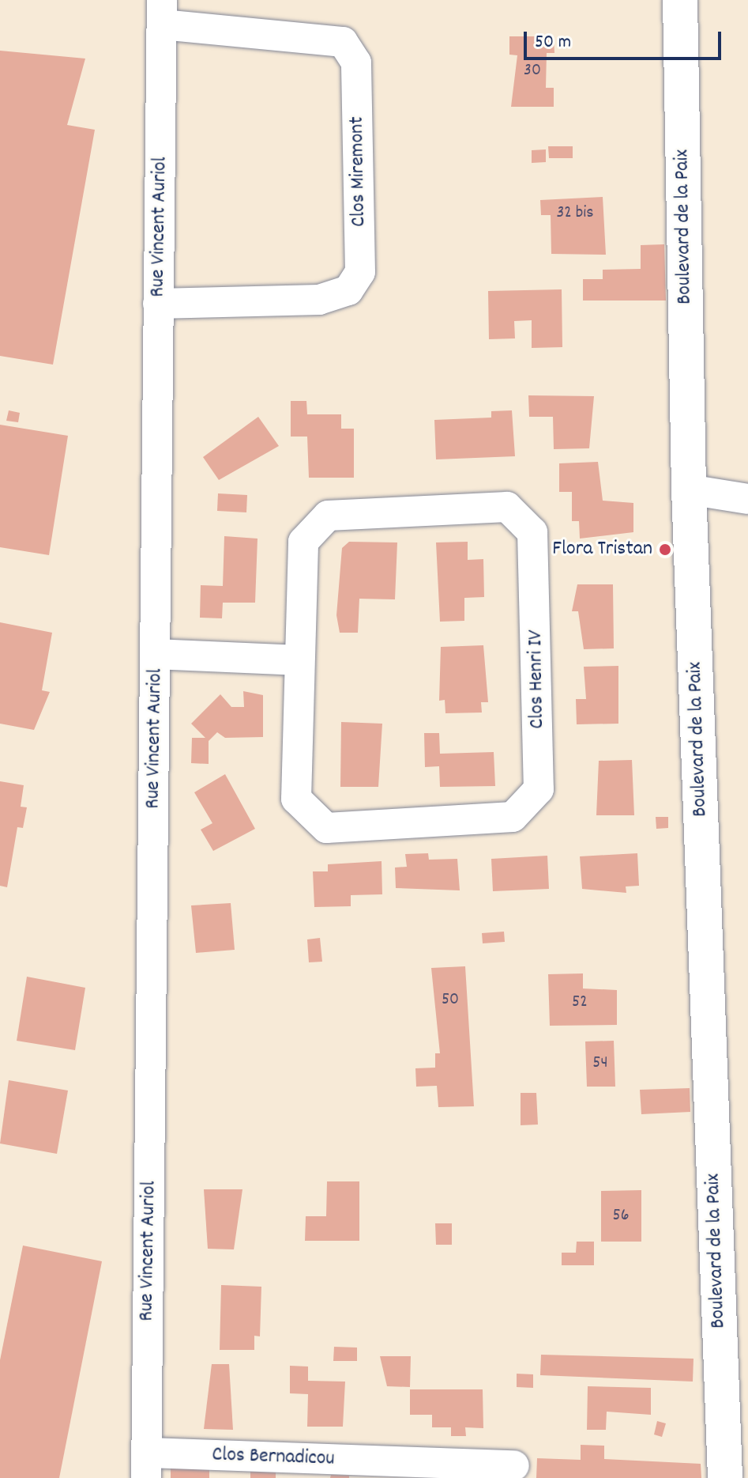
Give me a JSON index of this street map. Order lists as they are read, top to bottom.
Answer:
{
  "streets": {
    "main road": ["Boulevard de la Paix"],
    "street": [
      "Clos Miremont",
      "Rue Vincent Auriol",
      "Clos Henri IV",
      "Clos Bernadicou"
    ]
  },
  "crossings": [
    ["Clos Miremont", "Rue Vincent Auriol"],
    ["Rue Vincent Auriol", "Clos Bernadicou"]
  ],
  "places": ["Flora Tristan"],
  "house_numbers": [
    "30",
    "32 bis",
    "50",
    "52",
    "54",
    "56"
  ],
  "scale_bar": "50 m"
}
